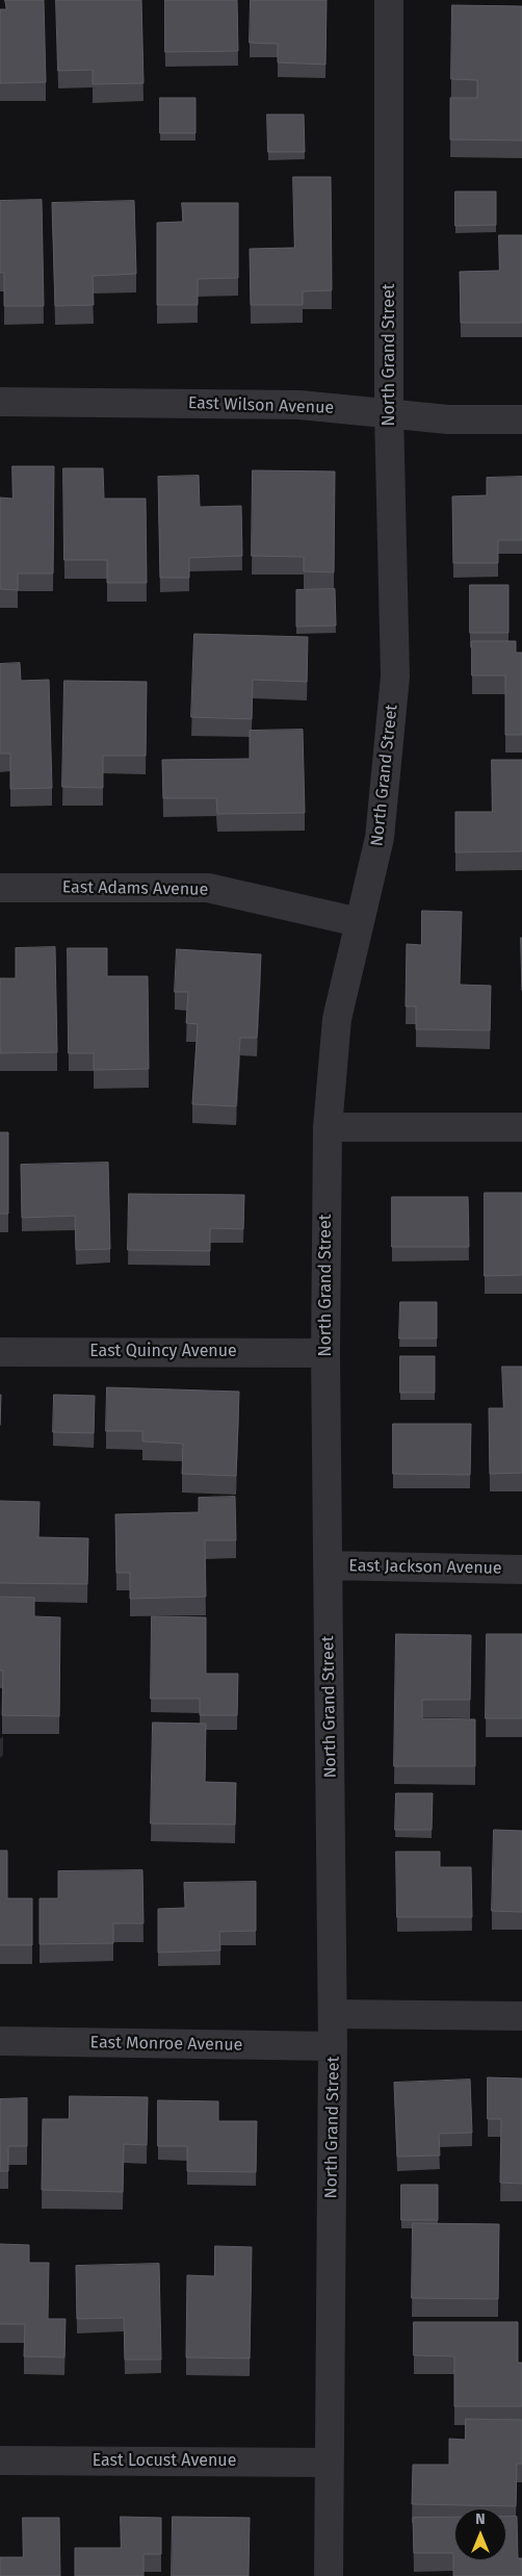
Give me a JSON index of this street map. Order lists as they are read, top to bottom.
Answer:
{
  "streets": {
    "street": [
      "North Grand Street",
      "East Wilson Avenue",
      "East Adams Avenue",
      "East Quincy Avenue",
      "East Jackson Avenue",
      "East Monroe Avenue",
      "East Locust Avenue"
    ]
  },
  "crossings": [
    ["North Grand Street", "East Wilson Avenue"],
    ["North Grand Street", "East Adams Avenue"],
    ["North Grand Street", "East Quincy Avenue"],
    ["North Grand Street", "East Jackson Avenue"],
    ["North Grand Street", "East Monroe Avenue"],
    ["North Grand Street", "East Locust Avenue"]
  ],
  "north": "top"
}
